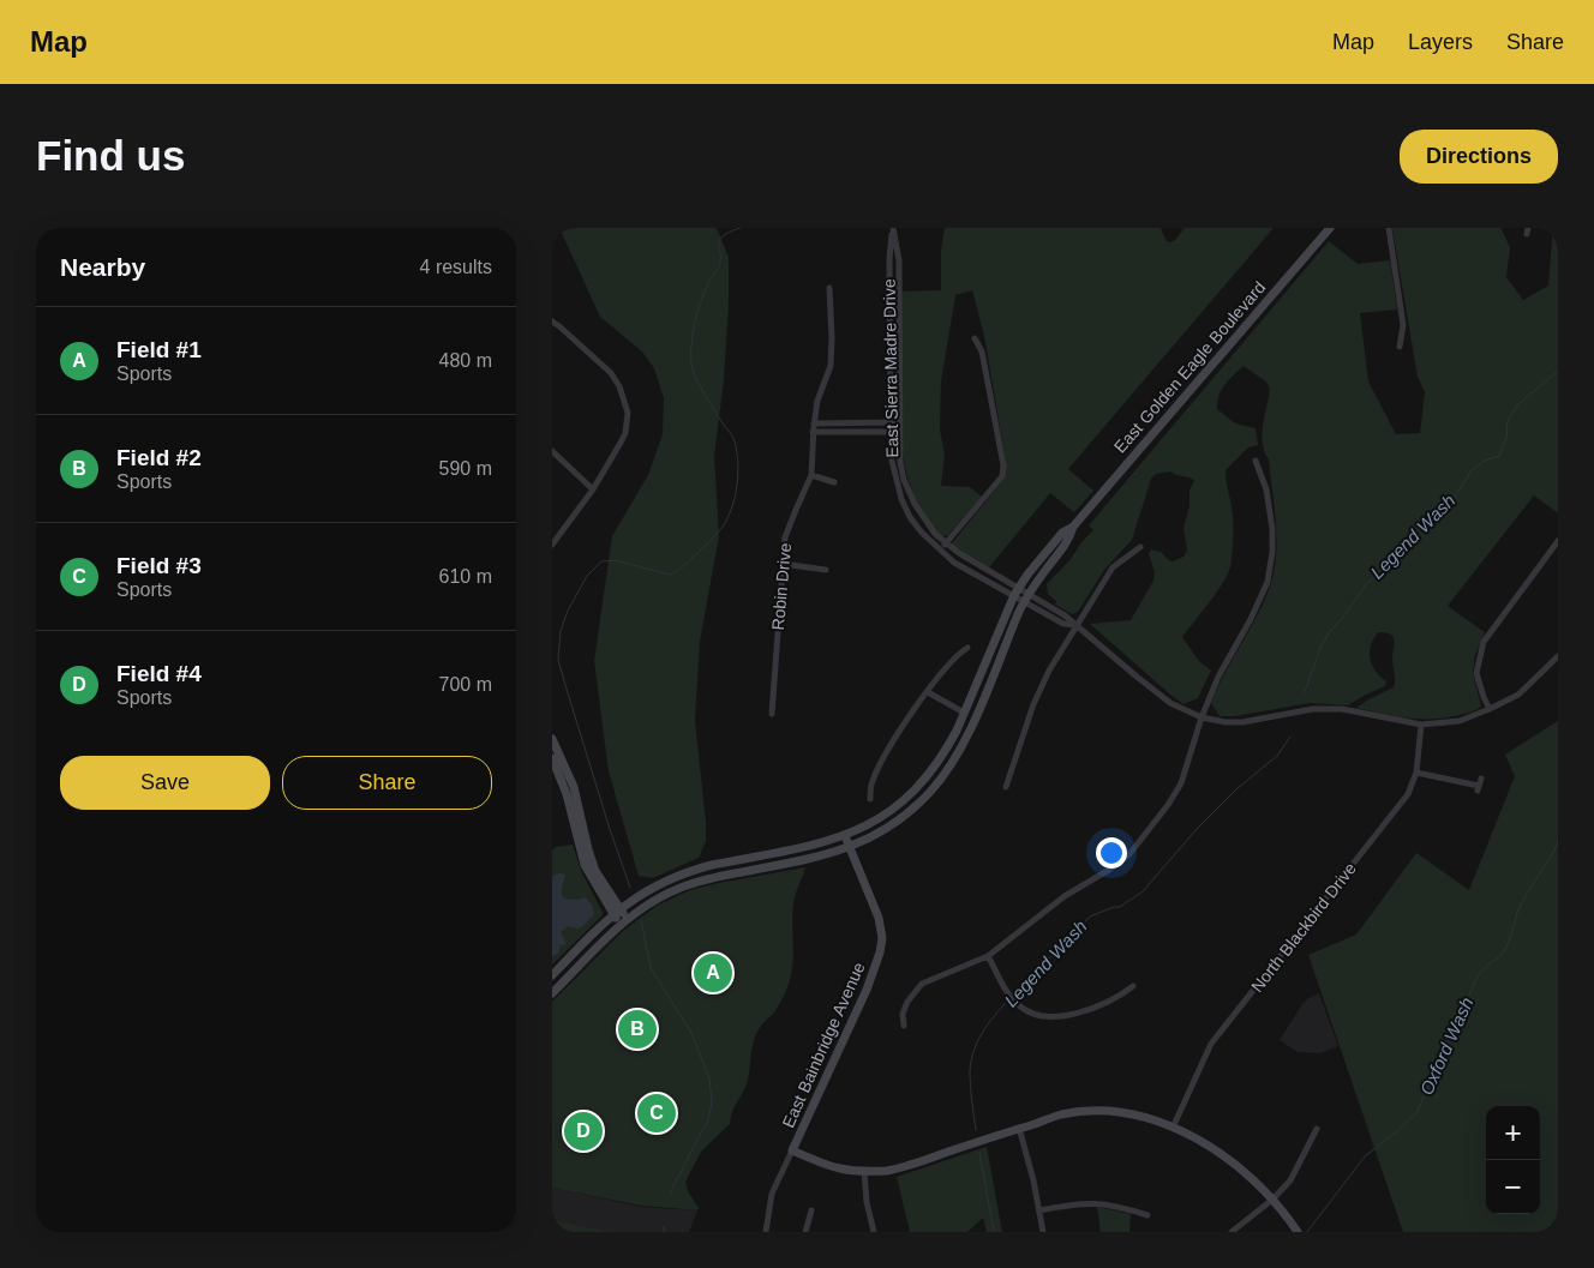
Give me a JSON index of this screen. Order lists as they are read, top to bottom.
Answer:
{
  "streets": {
    "street": [
      "East Golden Eagle Boulevard",
      "East Sierra Madre Drive",
      "Robin Drive",
      "North Blackbird Drive",
      "East Bainbridge Avenue"
    ]
  },
  "crossings": [
    ["East Golden Eagle Boulevard", "East Sierra Madre Drive"],
    ["East Golden Eagle Boulevard", "East Bainbridge Avenue"]
  ],
  "water": ["Legend Wash", "Oxford Wash"],
  "page": {
    "header": "Map",
    "nav": ["Map", "Layers", "Share"],
    "buttons": [
      "Directions",
      ["Save", "Share"]
    ],
    "title": "Find us",
    "heading": ["Nearby", "4 results"],
    "list": [
      {
        "mark": "A",
        "name": "Field #1",
        "note": "Sports",
        "value": "480 m"
      },
      {
        "mark": "B",
        "name": "Field #2",
        "note": "Sports",
        "value": "590 m"
      },
      {
        "mark": "C",
        "name": "Field #3",
        "note": "Sports",
        "value": "610 m"
      },
      {
        "mark": "D",
        "name": "Field #4",
        "note": "Sports",
        "value": "700 m"
      }
    ],
    "pins": [
      "A",
      "B",
      "C",
      "D"
    ],
    "map_buttons": ["+", "−"]
  }
}
